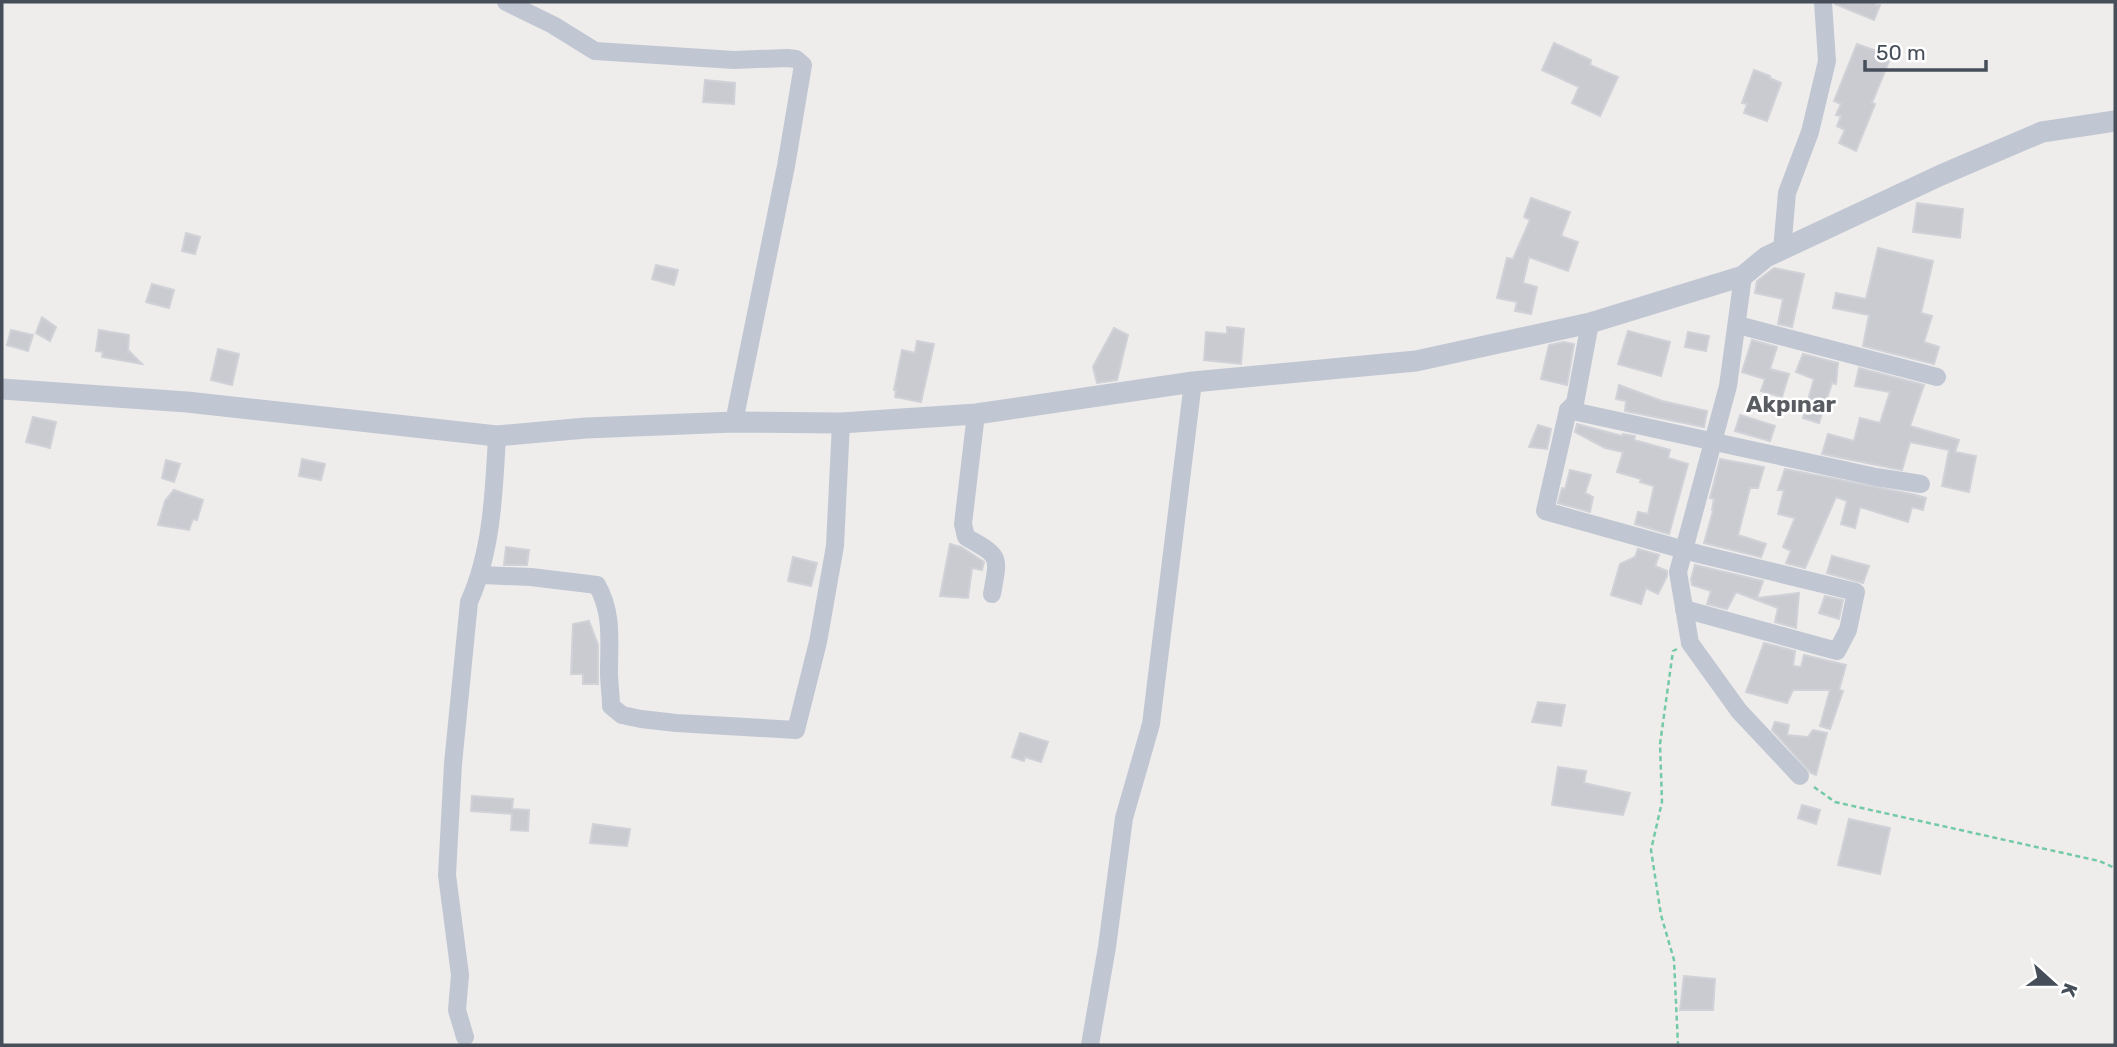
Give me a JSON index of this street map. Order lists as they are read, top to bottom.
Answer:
{
  "districts": ["Akpınar"],
  "scale_bar": "50 m",
  "north": "right"
}
